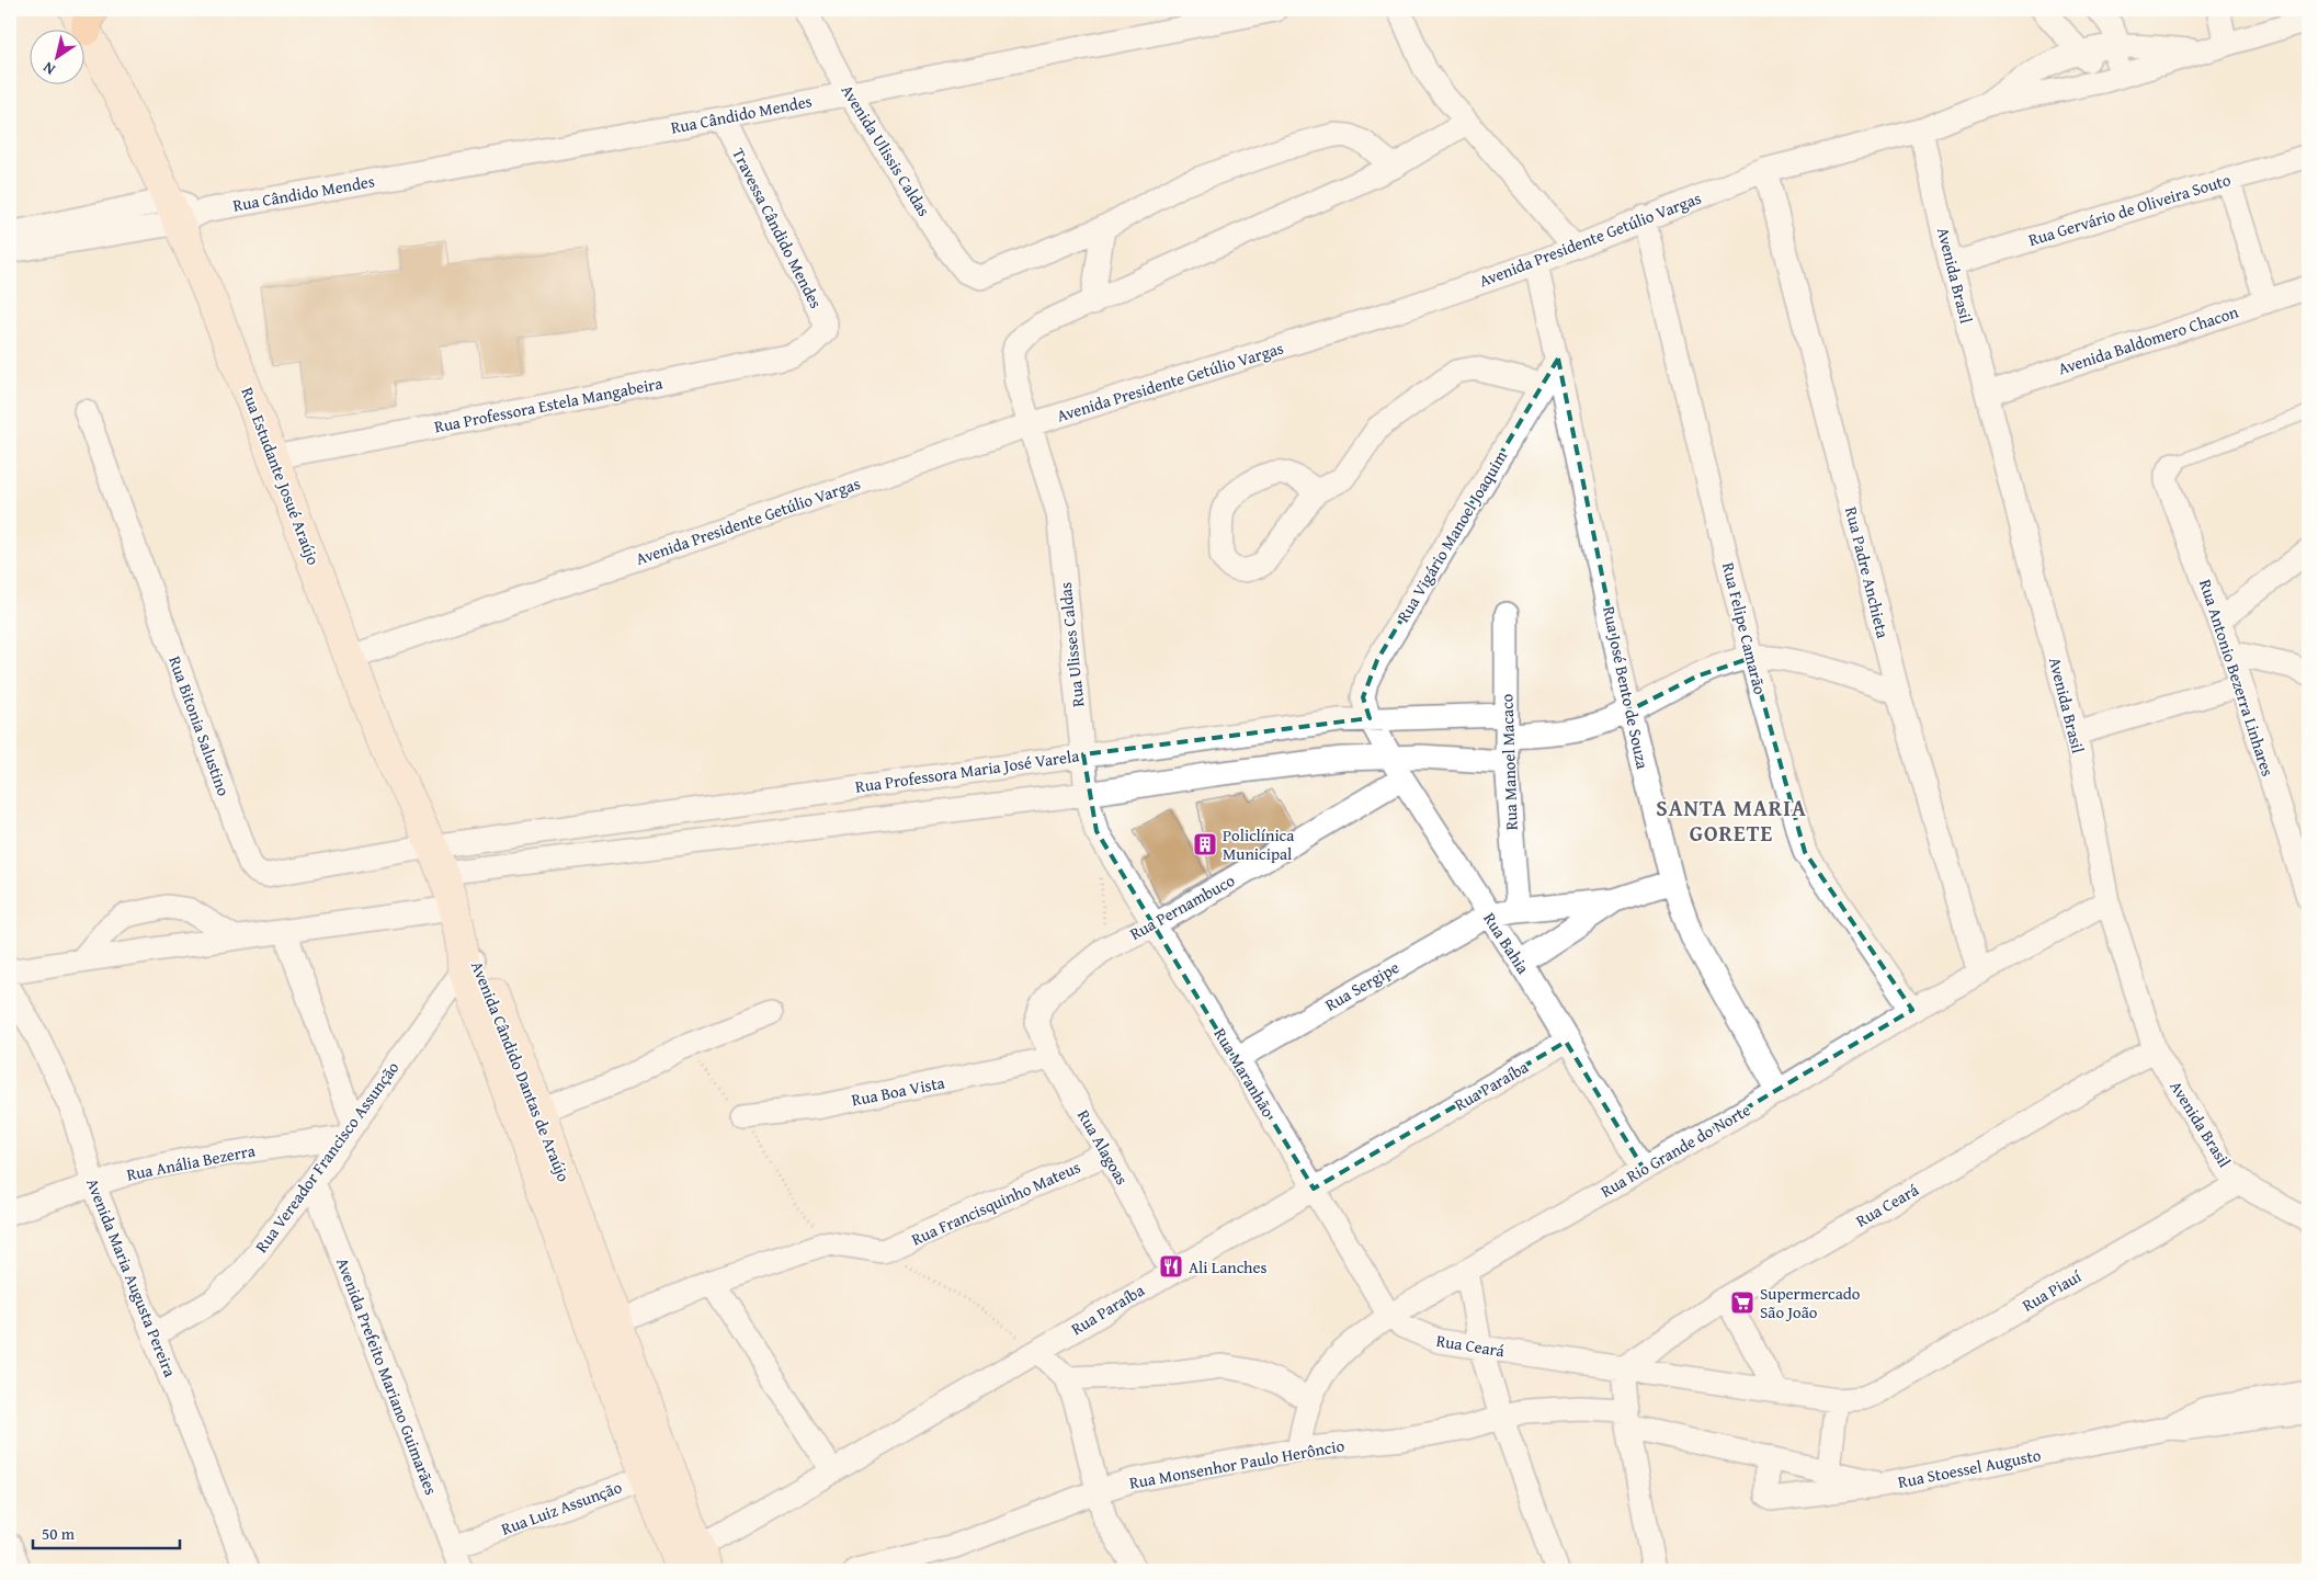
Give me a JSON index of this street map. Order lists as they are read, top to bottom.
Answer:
{
  "streets": {
    "main road": ["Rua Estudante Josué Araújo", "Avenida Cândido Dantas de Araújo"],
    "street": [
      "Rua Cândido Mendes",
      "Avenida Ulissis Caldas",
      "Rua Gervário de Oliveira Souto",
      "Travessa Cândido Mendes",
      "Avenida Presidente Getúlio Vargas",
      "Avenida Brasil",
      "Avenida Baldomero Chacon",
      "Rua Professora Estela Mangabeira",
      "Rua Vigário Manoel Joaquim",
      "Rua Padre Anchieta",
      "Rua Felipe Camarão",
      "Rua Ulisses Caldas",
      "Rua Antonio Bezerra Linhares",
      "Rua José Bento de Souza",
      "Rua Bitonia Salustino",
      "Rua Manoel Macaco",
      "Rua Professora Maria José Varela",
      "Rua Pernambuco",
      "Rua Bahia",
      "Rua Sergipe",
      "Rua Maranhão",
      "Rua Paraíba",
      "Rua Boa Vista",
      "Rua Alagoas",
      "Rua Rio Grande do Norte",
      "Rua Vereador Francisco Assunção",
      "Rua Anália Bezerra",
      "Rua Francisquinho Mateus",
      "Rua Ceará",
      "Avenida Maria Augusta Pereira",
      "Rua Piauí",
      "Avenida Prefeito Mariano Guimarães",
      "Rua Monsenhor Paulo Herôncio",
      "Rua Stoessel Augusto",
      "Rua Luiz Assunção"
    ]
  },
  "crossings": [
    ["Rua Cândido Mendes", "Avenida Ulissis Caldas"],
    ["Rua Cândido Mendes", "Travessa Cândido Mendes"],
    ["Rua Cândido Mendes", "Rua Estudante Josué Araújo"],
    ["Rua Gervário de Oliveira Souto", "Avenida Brasil"],
    ["Travessa Cândido Mendes", "Rua Professora Estela Mangabeira"],
    ["Avenida Presidente Getúlio Vargas", "Avenida Brasil"],
    ["Avenida Presidente Getúlio Vargas", "Rua Estudante Josué Araújo"],
    ["Avenida Presidente Getúlio Vargas", "Rua Padre Anchieta"],
    ["Avenida Presidente Getúlio Vargas", "Rua Felipe Camarão"],
    ["Avenida Presidente Getúlio Vargas", "Rua Ulisses Caldas"],
    ["Avenida Presidente Getúlio Vargas", "Rua José Bento de Souza"],
    ["Avenida Brasil", "Avenida Baldomero Chacon"],
    ["Avenida Brasil", "Rua Rio Grande do Norte"],
    ["Avenida Brasil", "Rua Ceará"],
    ["Avenida Brasil", "Rua Piauí"],
    ["Rua Professora Estela Mangabeira", "Rua Estudante Josué Araújo"],
    ["Rua Estudante Josué Araújo", "Rua Bitonia Salustino"],
    ["Rua Estudante Josué Araújo", "Rua Professora Maria José Varela"],
    ["Rua Estudante Josué Araújo", "Avenida Cândido Dantas de Araújo"],
    ["Rua Estudante Josué Araújo", "Rua Vereador Francisco Assunção"],
    ["Rua Vigário Manoel Joaquim", "Rua José Bento de Souza"],
    ["Rua Vigário Manoel Joaquim", "Rua Professora Maria José Varela"],
    ["Rua Vigário Manoel Joaquim", "Rua Bahia"],
    ["Rua Padre Anchieta", "Rua Rio Grande do Norte"],
    ["Rua Felipe Camarão", "Rua Professora Maria José Varela"],
    ["Rua Felipe Camarão", "Rua Rio Grande do Norte"],
    ["Rua Ulisses Caldas", "Rua Professora Maria José Varela"],
    ["Rua Ulisses Caldas", "Rua Maranhão"],
    ["Rua José Bento de Souza", "Rua Professora Maria José Varela"],
    ["Rua José Bento de Souza", "Rua Rio Grande do Norte"],
    ["Rua Bitonia Salustino", "Rua Professora Maria José Varela"],
    ["Rua Manoel Macaco", "Rua Professora Maria José Varela"],
    ["Rua Manoel Macaco", "Rua Sergipe"],
    ["Rua Professora Maria José Varela", "Rua Bahia"],
    ["Rua Pernambuco", "Rua Bahia"],
    ["Rua Pernambuco", "Rua Maranhão"],
    ["Rua Pernambuco", "Rua Alagoas"],
    ["Rua Bahia", "Rua Sergipe"],
    ["Rua Bahia", "Rua Paraíba"],
    ["Rua Bahia", "Rua Rio Grande do Norte"],
    ["Rua Sergipe", "Rua Maranhão"],
    ["Avenida Cândido Dantas de Araújo", "Rua Paraíba"],
    ["Avenida Cândido Dantas de Araújo", "Rua Vereador Francisco Assunção"],
    ["Avenida Cândido Dantas de Araújo", "Rua Luiz Assunção"],
    ["Rua Maranhão", "Rua Paraíba"],
    ["Rua Maranhão", "Rua Rio Grande do Norte"],
    ["Rua Maranhão", "Rua Ceará"],
    ["Rua Paraíba", "Rua Alagoas"],
    ["Rua Boa Vista", "Rua Alagoas"],
    ["Rua Alagoas", "Rua Francisquinho Mateus"],
    ["Rua Rio Grande do Norte", "Rua Ceará"],
    ["Rua Rio Grande do Norte", "Rua Monsenhor Paulo Herôncio"],
    ["Rua Vereador Francisco Assunção", "Rua Anália Bezerra"],
    ["Rua Vereador Francisco Assunção", "Avenida Maria Augusta Pereira"],
    ["Rua Vereador Francisco Assunção", "Avenida Prefeito Mariano Guimarães"],
    ["Rua Anália Bezerra", "Avenida Maria Augusta Pereira"],
    ["Rua Ceará", "Rua Piauí"],
    ["Avenida Prefeito Mariano Guimarães", "Rua Luiz Assunção"],
    ["Rua Monsenhor Paulo Herôncio", "Rua Stoessel Augusto"]
  ],
  "districts": ["SANTA MARIA GORETE"],
  "places": {
    "building": ["Policlínica Municipal"],
    "restaurant": ["Ali Lanches"],
    "supermarket": ["Supermercado São João"]
  },
  "scale_bar": "50 m",
  "north": "bottom left"
}
